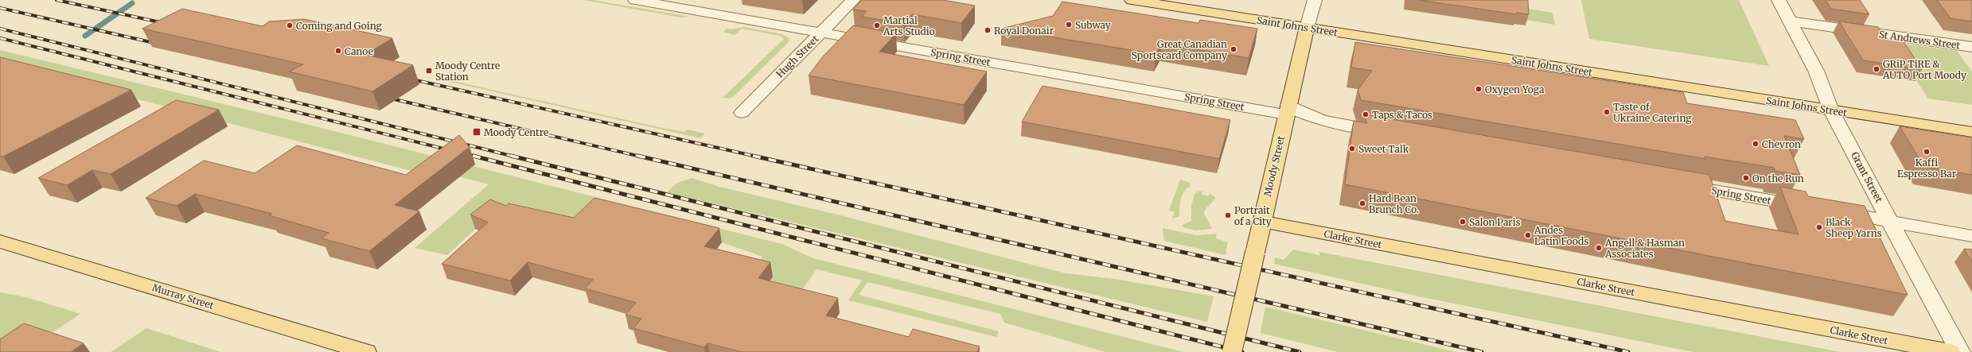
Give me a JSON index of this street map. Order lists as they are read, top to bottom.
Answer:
{
  "streets": {
    "main road": [
      "Saint Johns Street",
      "Moody Street",
      "Clarke Street",
      "Murray Street"
    ],
    "street": [
      "St Andrews Street",
      "Hugh Street",
      "Spring Street",
      "Grant Street"
    ]
  },
  "crossings": [
    ["Saint Johns Street", "Moody Street"],
    ["Saint Johns Street", "Grant Street"],
    ["St Andrews Street", "Grant Street"],
    ["Hugh Street", "Spring Street"],
    ["Spring Street", "Moody Street"],
    ["Moody Street", "Clarke Street"]
  ],
  "places": {
    "other": [
      "Subway",
      "Coming and Going",
      "Martial Arts Studio",
      "Royal Donair",
      "Great Canadian Sportscard Company",
      "Canoe",
      "GRiP TiRE & AUTO Port Moody",
      "Oxygen Yoga",
      "Taste of Ukraine Catering",
      "Taps & Tacos",
      "Chevron",
      "Sweet Talk",
      "Kaffi Espresso Bar",
      "On the Run",
      "Hard Bean Brunch Co.",
      "Portrait of a City",
      "Salon Paris",
      "Black Sheep Yarns",
      "Andes Latin Foods",
      "Angell & Hasman Associates"
    ],
    "transit": ["Moody Centre Station", "Moody Centre"]
  }
}
